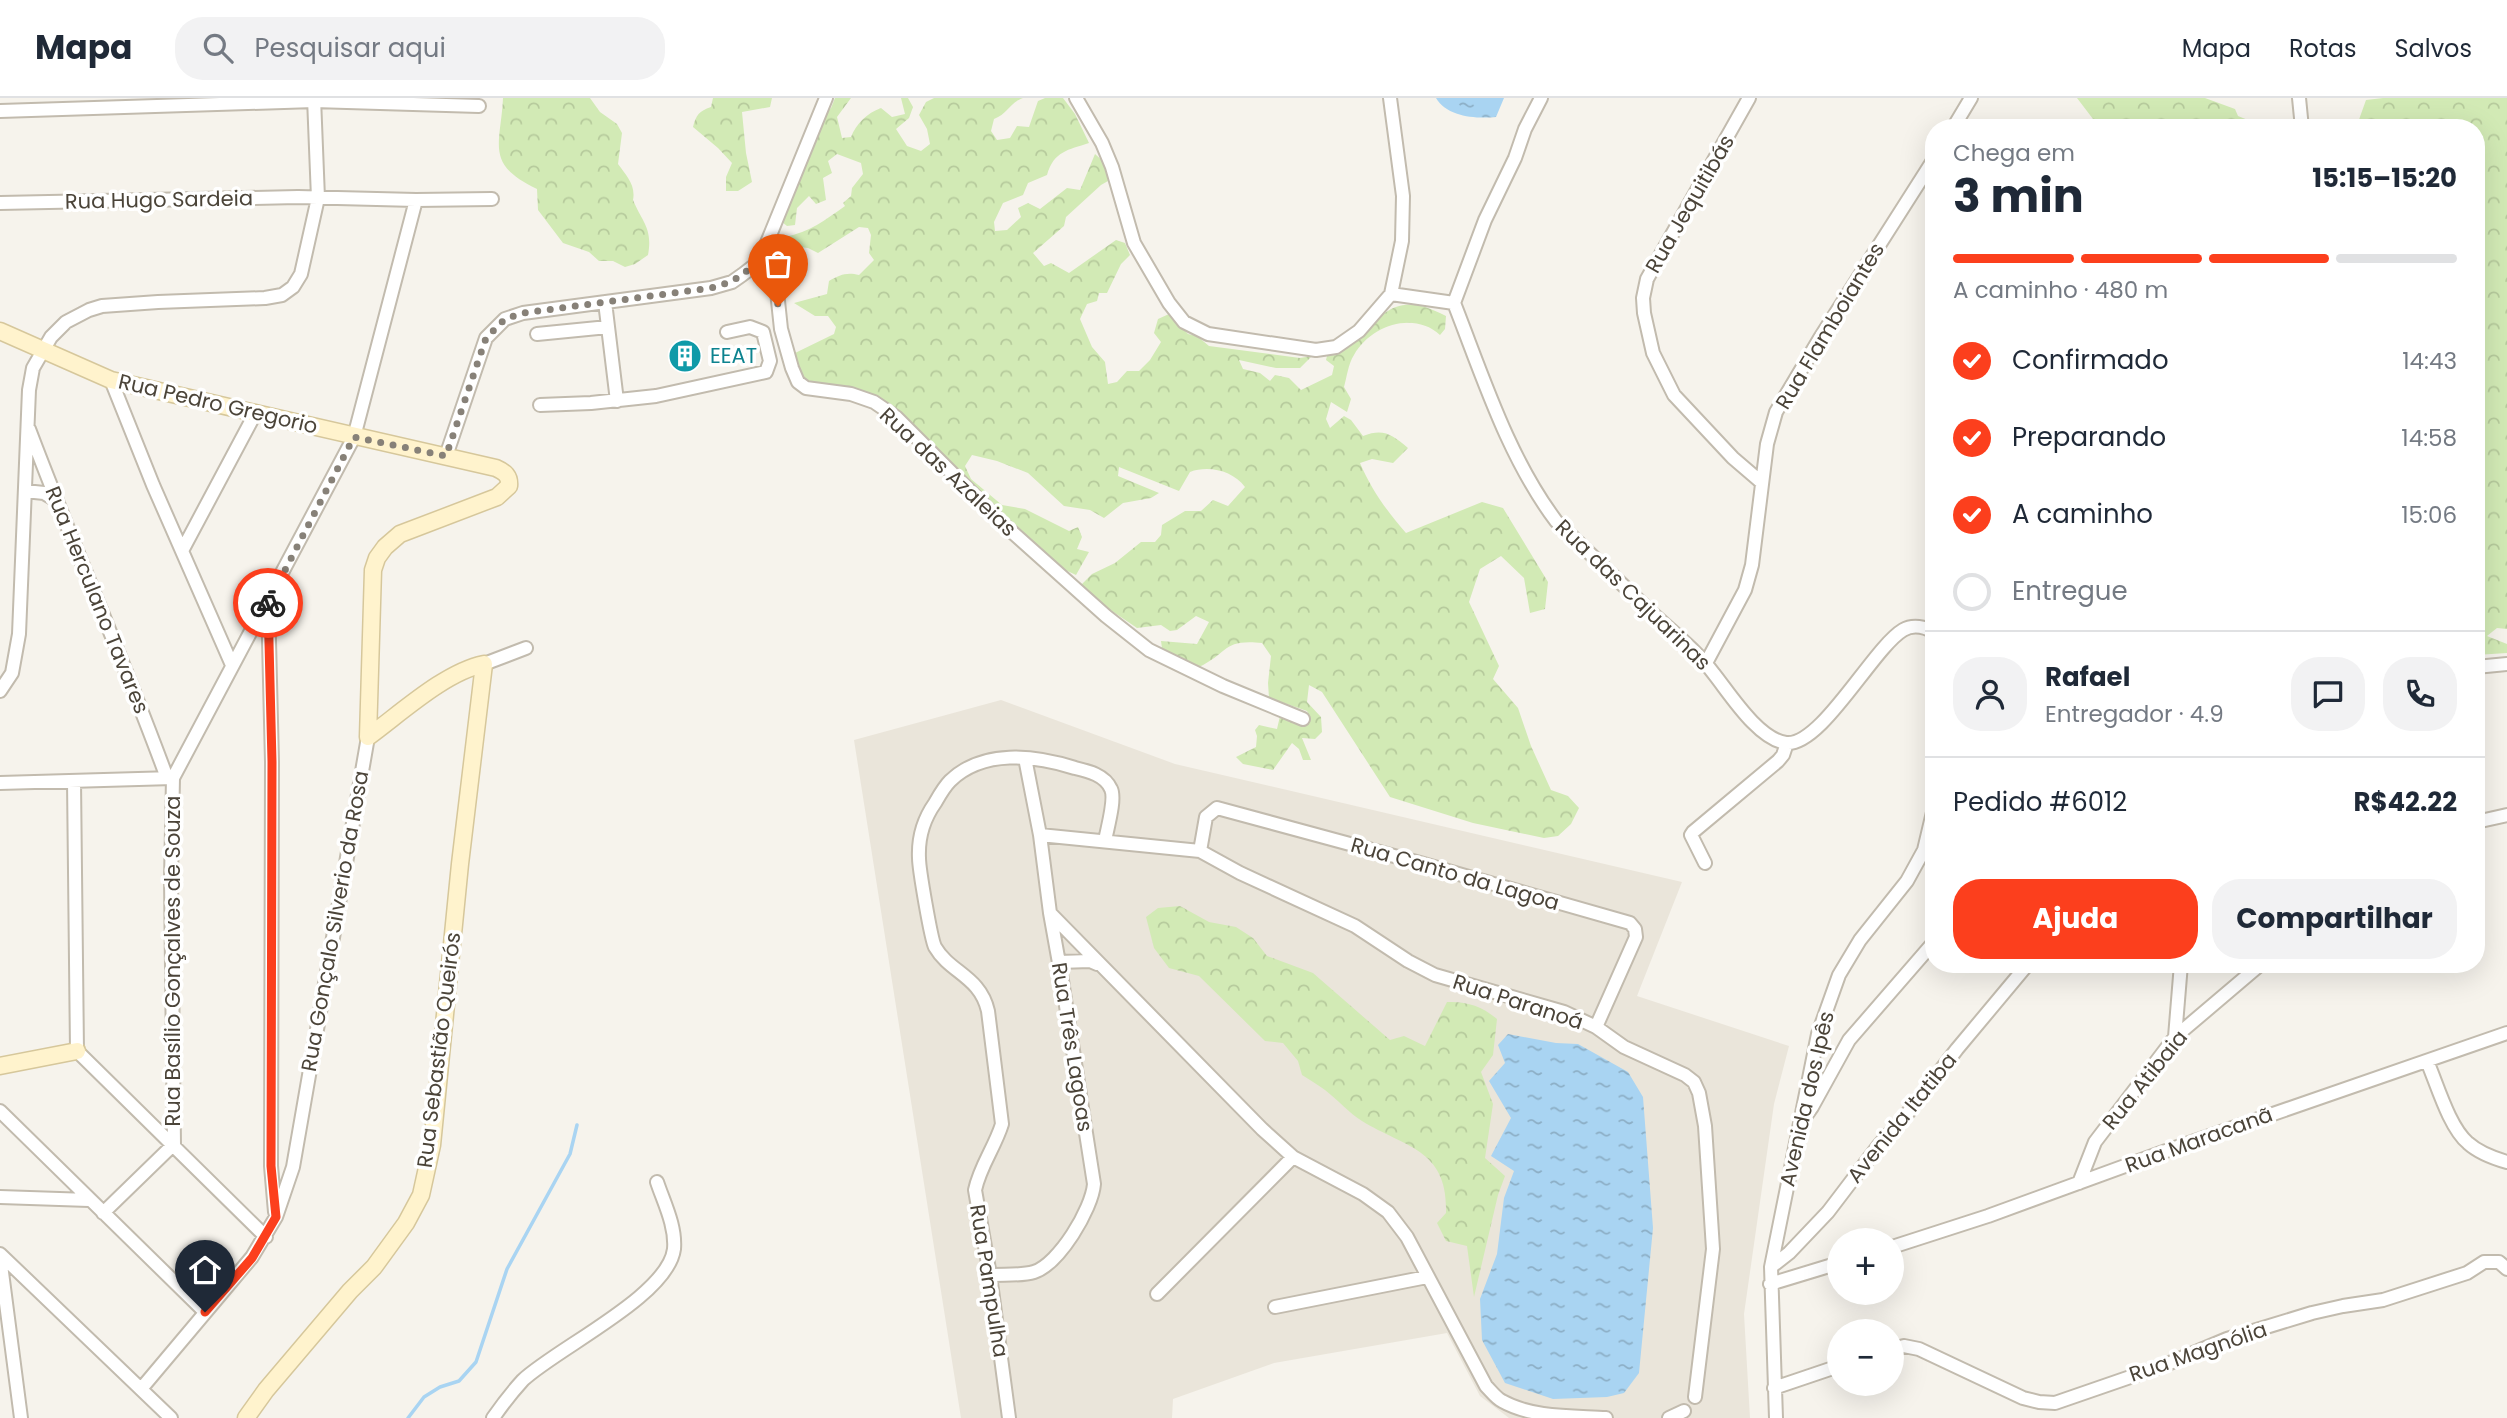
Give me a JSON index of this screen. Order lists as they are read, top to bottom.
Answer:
{
  "streets": {
    "street": [
      "Rua Hugo Sardeia",
      "Rua Jequitibás",
      "Rua Flamboiantes",
      "Rua Pedro Gregorio",
      "Rua das Azaleias",
      "Rua das Cajuarinas",
      "Rua Herculano Tavares",
      "Rua Canto da Lagoa",
      "Rua Gonçalo Silverio da Rosa",
      "Rua Basílio Gonçalves de Souza",
      "Rua Paranoá",
      "Rua Três Lagoas",
      "Rua Sebastião Queirós",
      "Rua Atibaia",
      "Avenida dos Ipês",
      "Avenida Itatiba",
      "Rua Maracanã",
      "Rua Pampulha",
      "Rua Magnólia"
    ]
  },
  "crossings": [
    ["Rua Jequitibás", "Rua Flamboiantes"],
    ["Rua Flamboiantes", "Rua das Cajuarinas"],
    ["Rua Pedro Gregorio", "Rua Gonçalo Silverio da Rosa"],
    ["Rua Herculano Tavares", "Rua Basílio Gonçalves de Souza"],
    ["Rua Canto da Lagoa", "Rua Paranoá"],
    ["Rua Paranoá", "Rua Três Lagoas"],
    ["Rua Paranoá", "Rua Pampulha"],
    ["Rua Três Lagoas", "Rua Pampulha"],
    ["Rua Atibaia", "Rua Maracanã"],
    ["Avenida dos Ipês", "Avenida Itatiba"]
  ],
  "places": {
    "building": ["EEAT"]
  },
  "page": {
    "header": "Mapa",
    "search": "Pesquisar aqui",
    "nav": ["Mapa", "Rotas", "Salvos"],
    "heading": ["3 min", "Chega em", "15:15–15:20"],
    "panel": [
      "Rafael",
      "Entregador · 4.9",
      "Pedido #6012",
      "R$42.22"
    ],
    "bar": "A caminho · 480 m",
    "list": [
      ["Confirmado", "14:43"],
      ["Preparando", "14:58"],
      ["A caminho", "15:06"],
      "Entregue"
    ],
    "buttons": ["Ajuda", "Compartilhar"],
    "map_buttons": ["+", "−"]
  }
}
